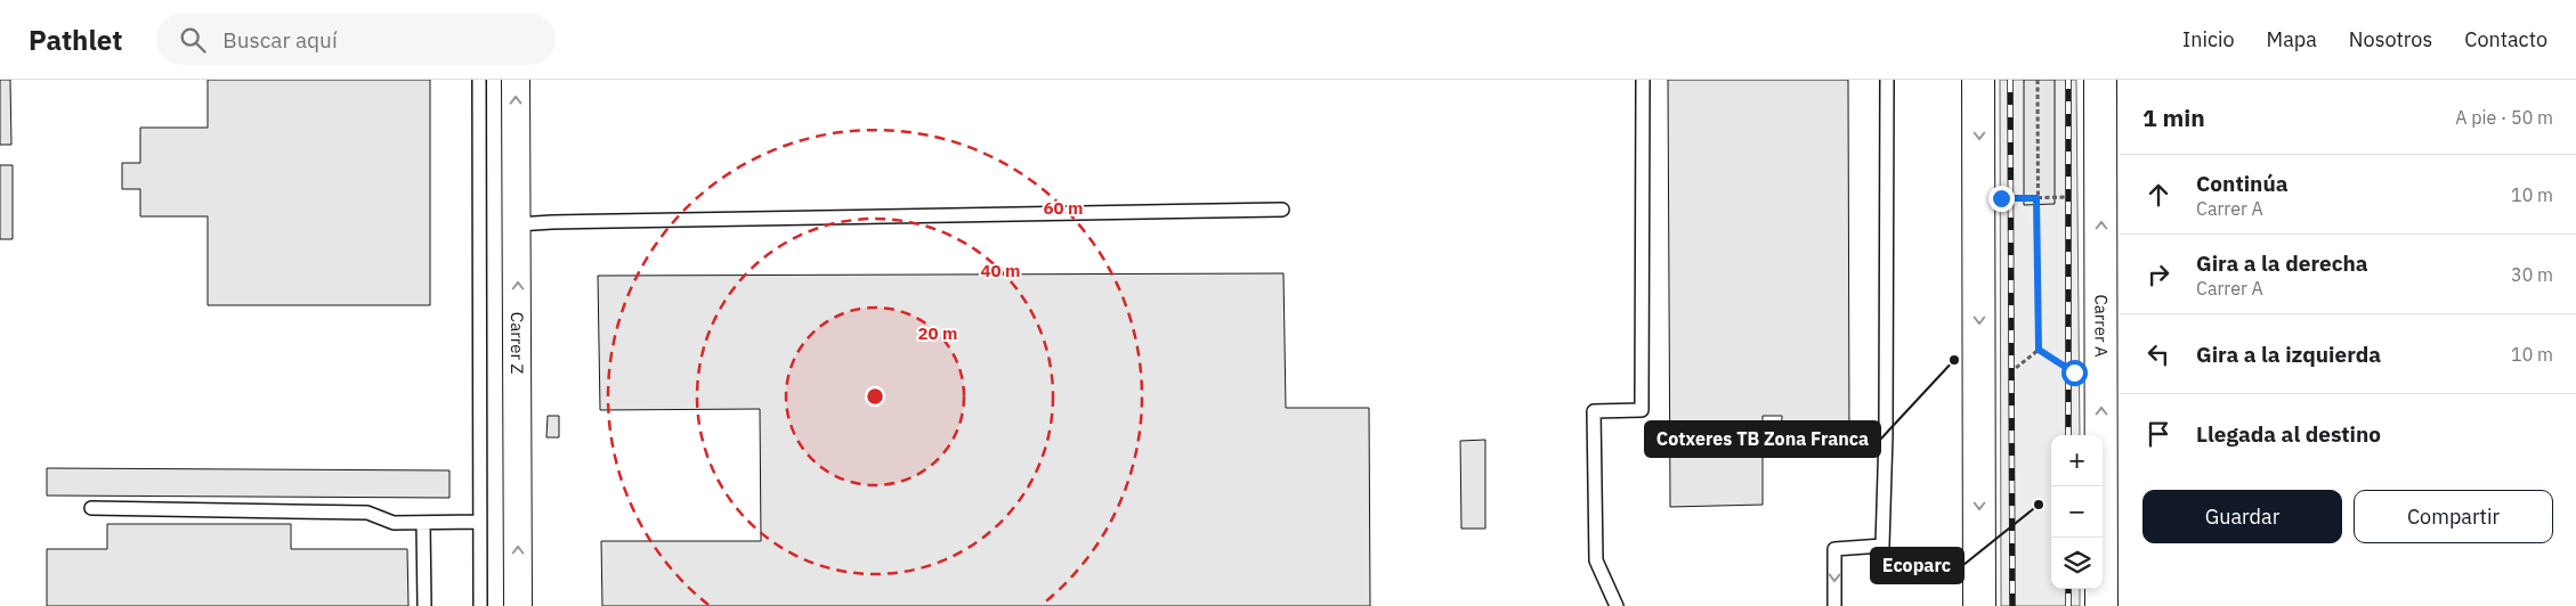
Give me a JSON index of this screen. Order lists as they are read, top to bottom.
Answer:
{
  "streets": {
    "main road": ["Carrer A"],
    "street": ["Carrer Z"]
  },
  "one_way": ["Carrer Z"],
  "places": ["Cotxeres TB Zona Franca", "Ecoparc"],
  "page": {
    "header": "Pathlet",
    "search": "Buscar aquí",
    "nav": [
      "Inicio",
      "Mapa",
      "Nosotros",
      "Contacto"
    ],
    "heading": ["1 min", "A pie · 50 m"],
    "list": [
      ["Continúa", "Carrer A", "10 m"],
      ["Gira a la derecha", "Carrer A", "30 m"],
      ["Gira a la izquierda", "10 m"],
      "Llegada al destino"
    ],
    "map_buttons": ["+", "−"],
    "buttons": ["Guardar", "Compartir"]
  },
  "rings": ["60 m", "40 m", "20 m"]
}
